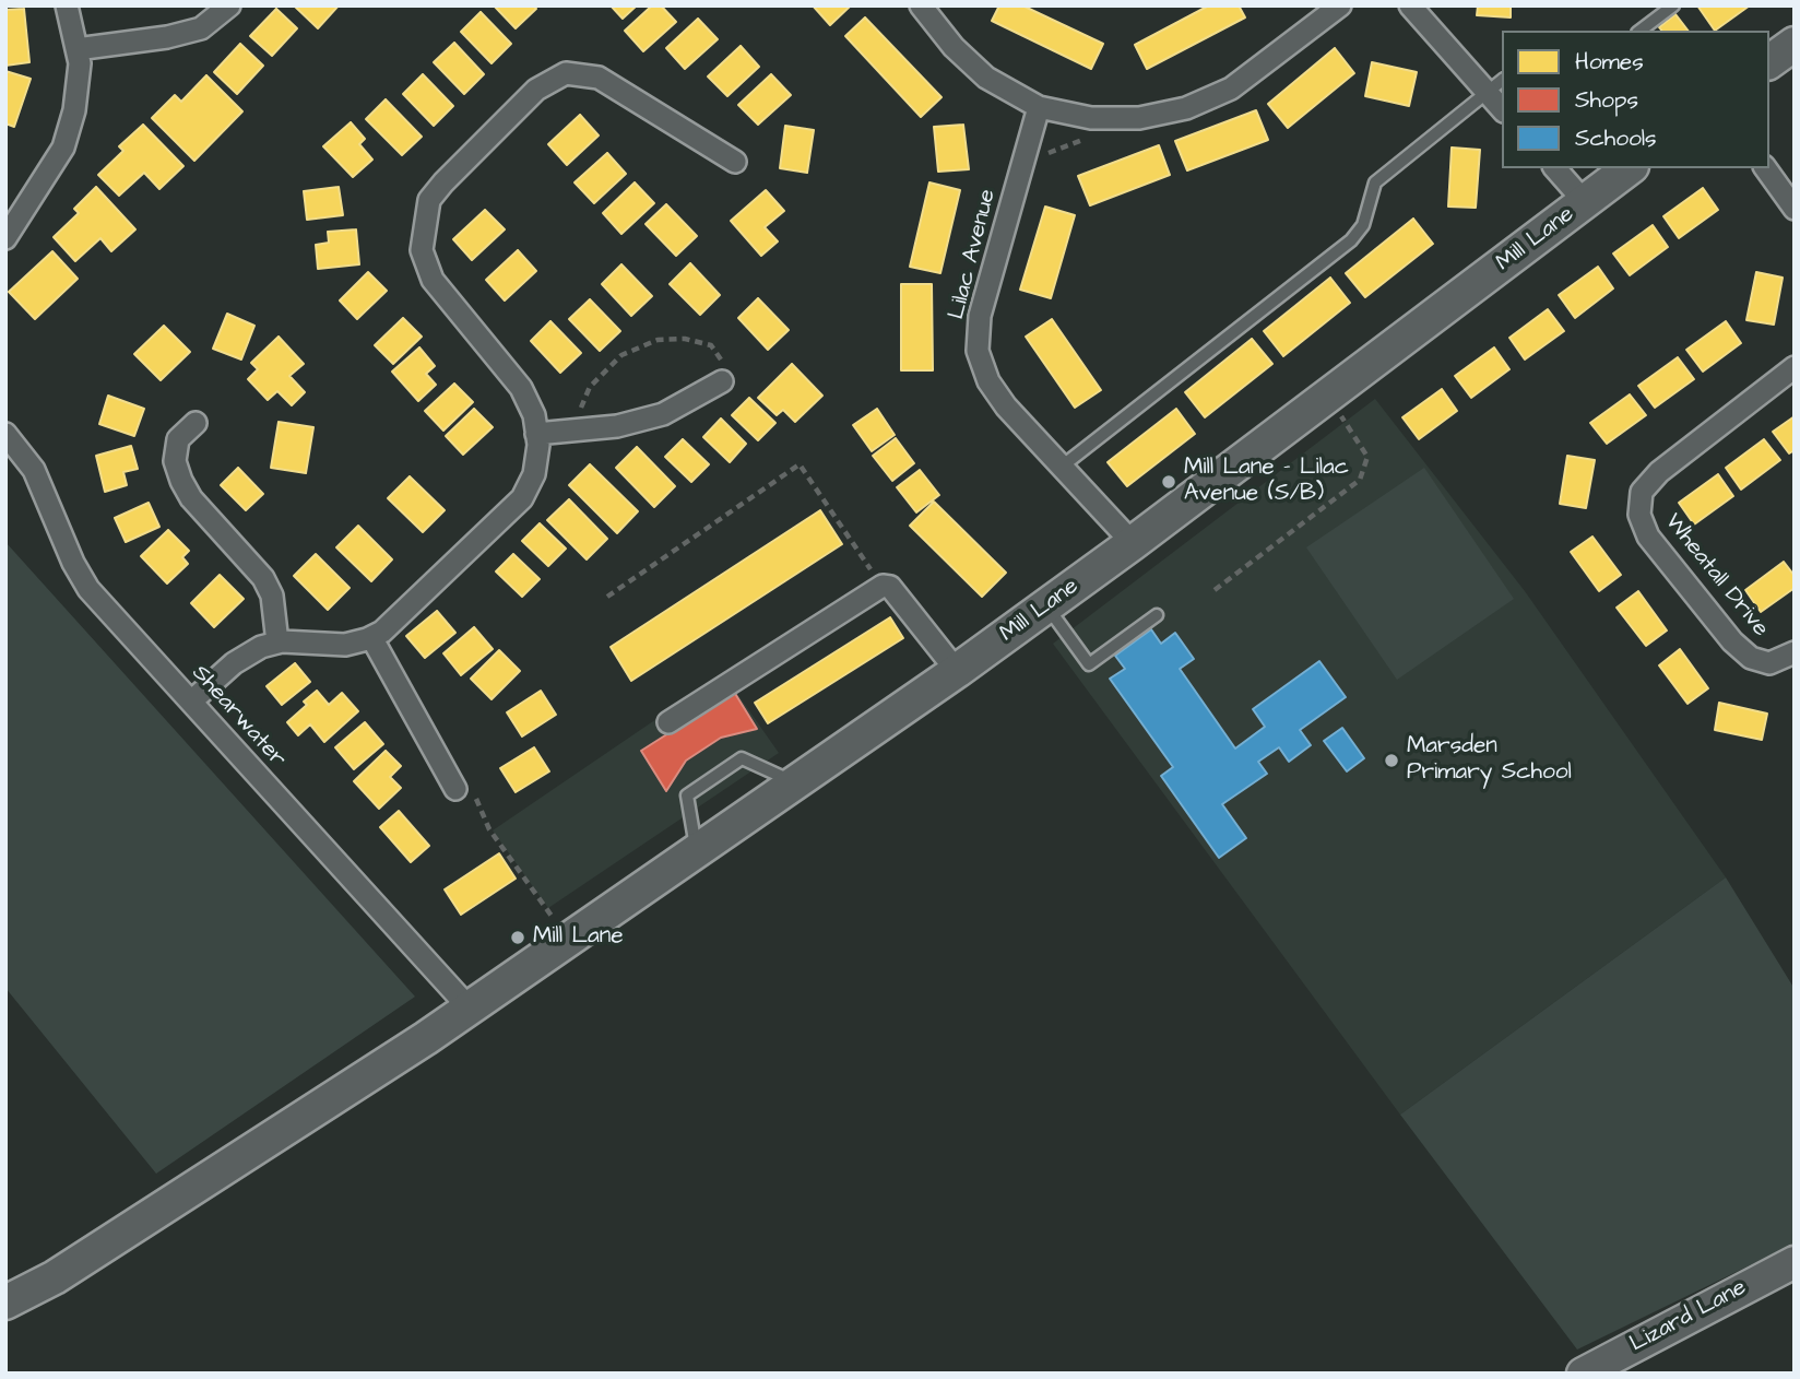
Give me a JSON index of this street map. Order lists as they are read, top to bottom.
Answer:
{
  "streets": {
    "main road": ["Mill Lane"],
    "street": [
      "Lilac Avenue",
      "Wheatall Drive",
      "Shearwater",
      "Lizard Lane"
    ]
  },
  "crossings": [
    ["Mill Lane", "Lilac Avenue"],
    ["Mill Lane", "Shearwater"]
  ],
  "places": ["Mill Lane - Lilac Avenue (S/B)", "Marsden Primary School", "Mill Lane"],
  "legend": ["Homes", "Shops", "Schools"]
}
